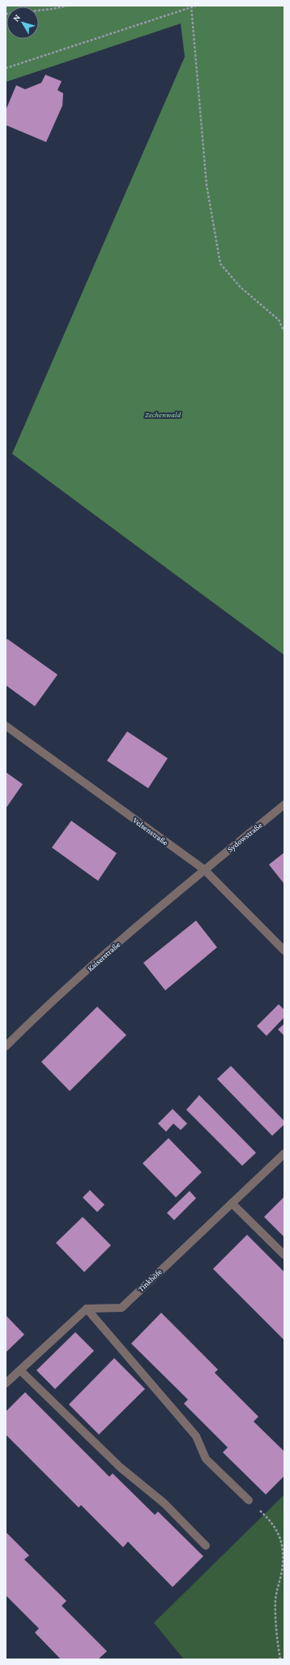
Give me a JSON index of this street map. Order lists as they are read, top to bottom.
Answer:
{
  "streets": {
    "street": [
      "Velsenstraße",
      "Sydowstraße",
      "Kaiserstraße",
      "Tinkhöfe"
    ]
  },
  "crossings": [
    ["Velsenstraße", "Sydowstraße"],
    ["Velsenstraße", "Kaiserstraße"],
    ["Sydowstraße", "Kaiserstraße"]
  ],
  "parks": ["Zechenwald"],
  "north": "top left"
}
